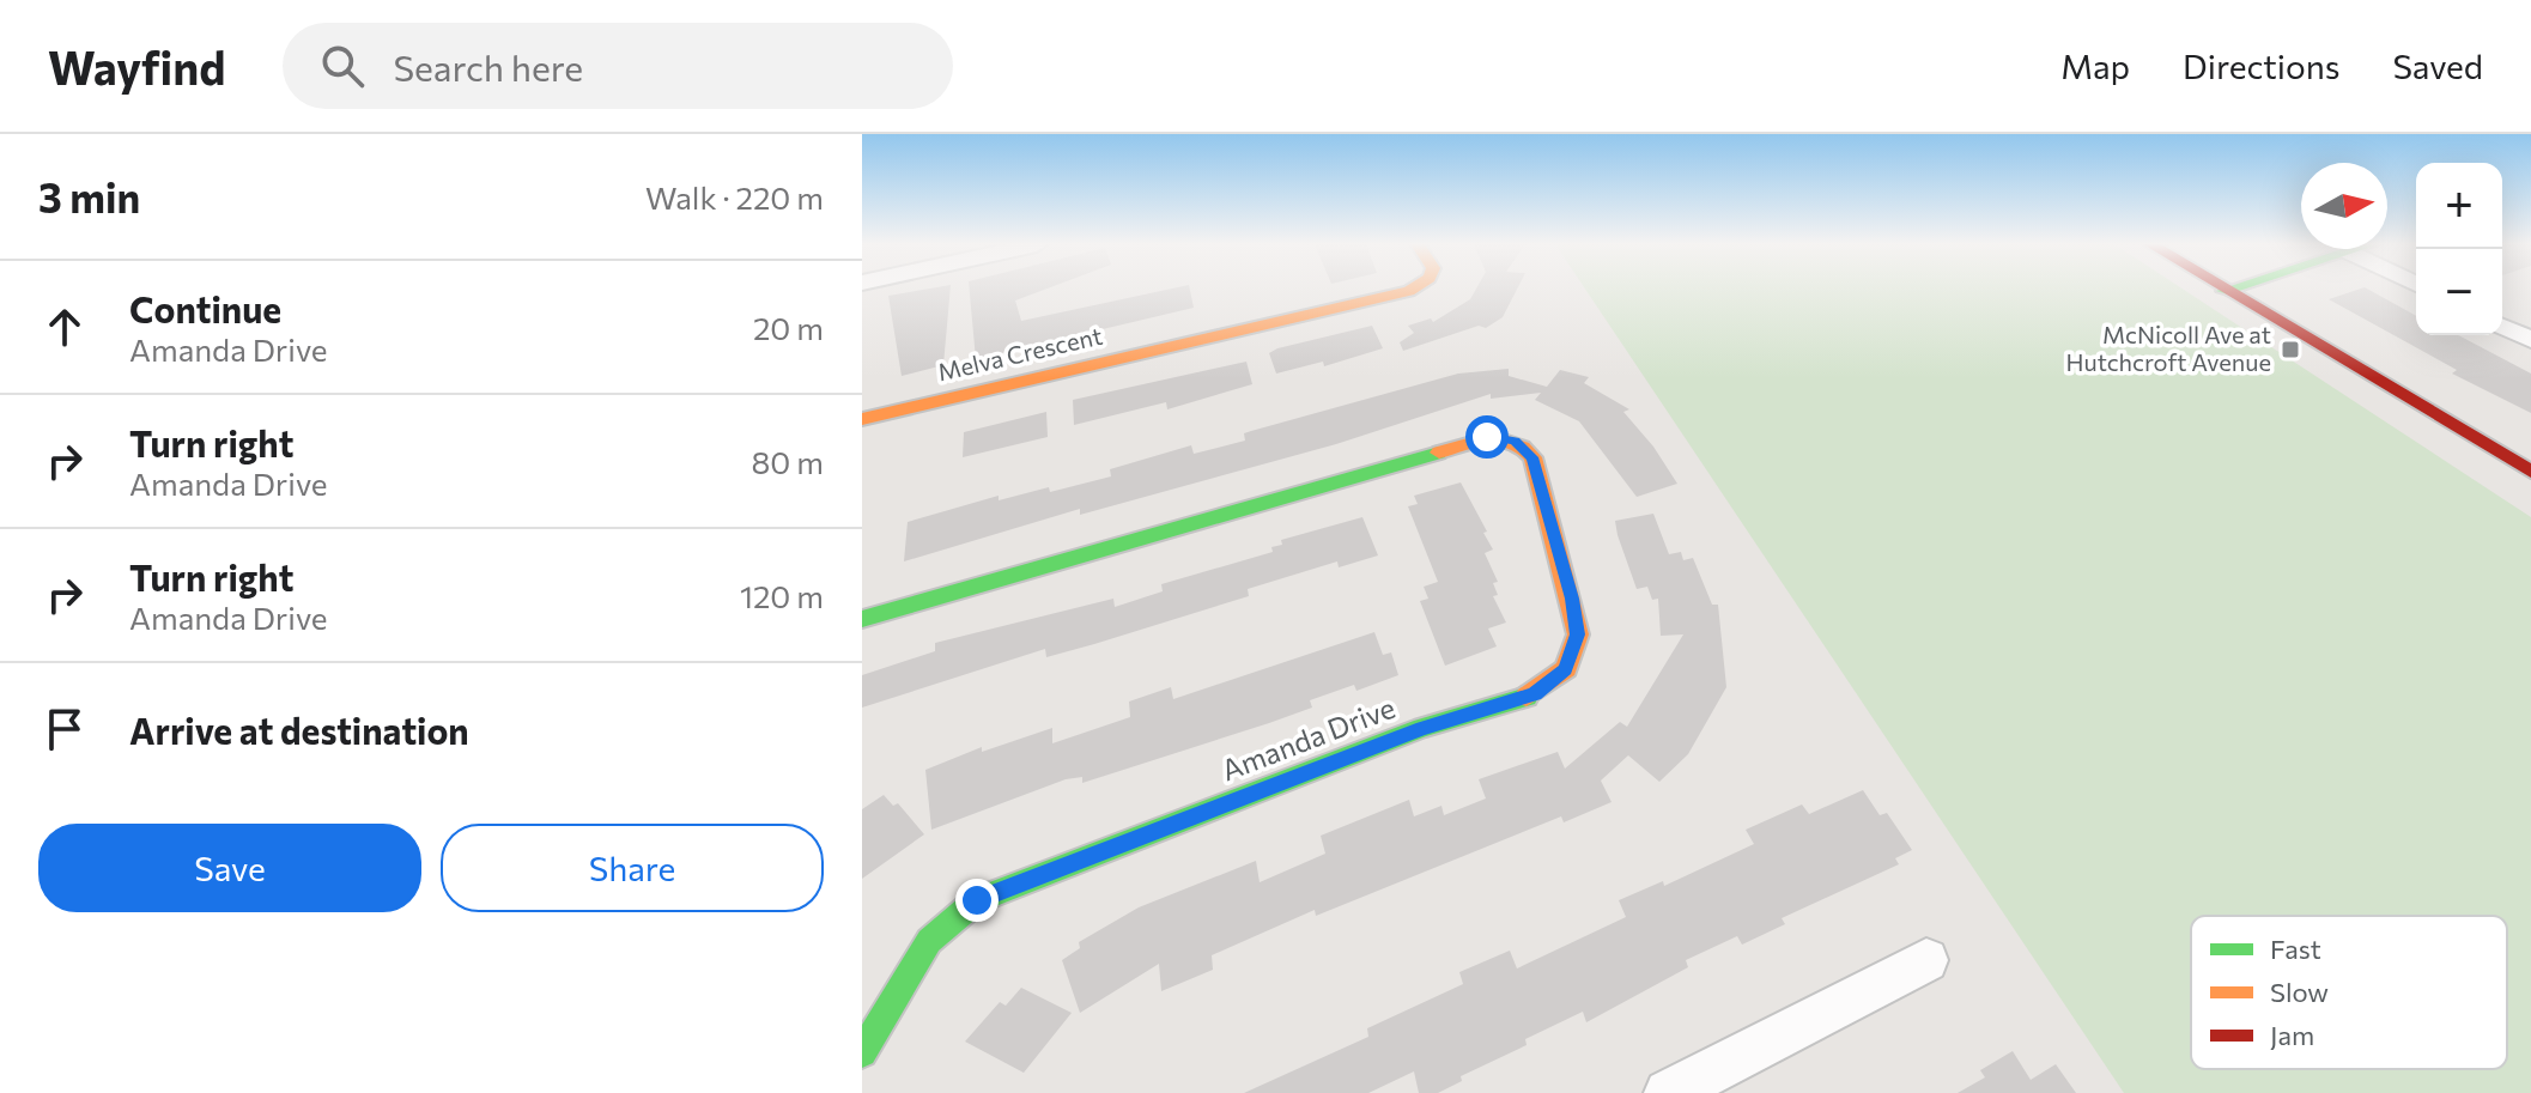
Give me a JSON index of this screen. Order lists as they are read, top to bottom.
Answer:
{
  "streets": {
    "street": ["Melva Crescent", "Amanda Drive"]
  },
  "places": {
    "transit": ["McNicoll Ave at Hutchcroft Avenue"]
  },
  "legend": ["Fast", "Slow", "Jam"],
  "north": "right",
  "page": {
    "header": "Wayfind",
    "search": "Search here",
    "nav": ["Map", "Directions", "Saved"],
    "heading": ["3 min", "Walk · 220 m"],
    "map_buttons": ["+", "−"],
    "list": [
      ["Continue", "Amanda Drive", "20 m"],
      ["Turn right", "Amanda Drive", "80 m"],
      ["Turn right", "Amanda Drive", "120 m"],
      "Arrive at destination"
    ],
    "buttons": ["Save", "Share"]
  }
}
